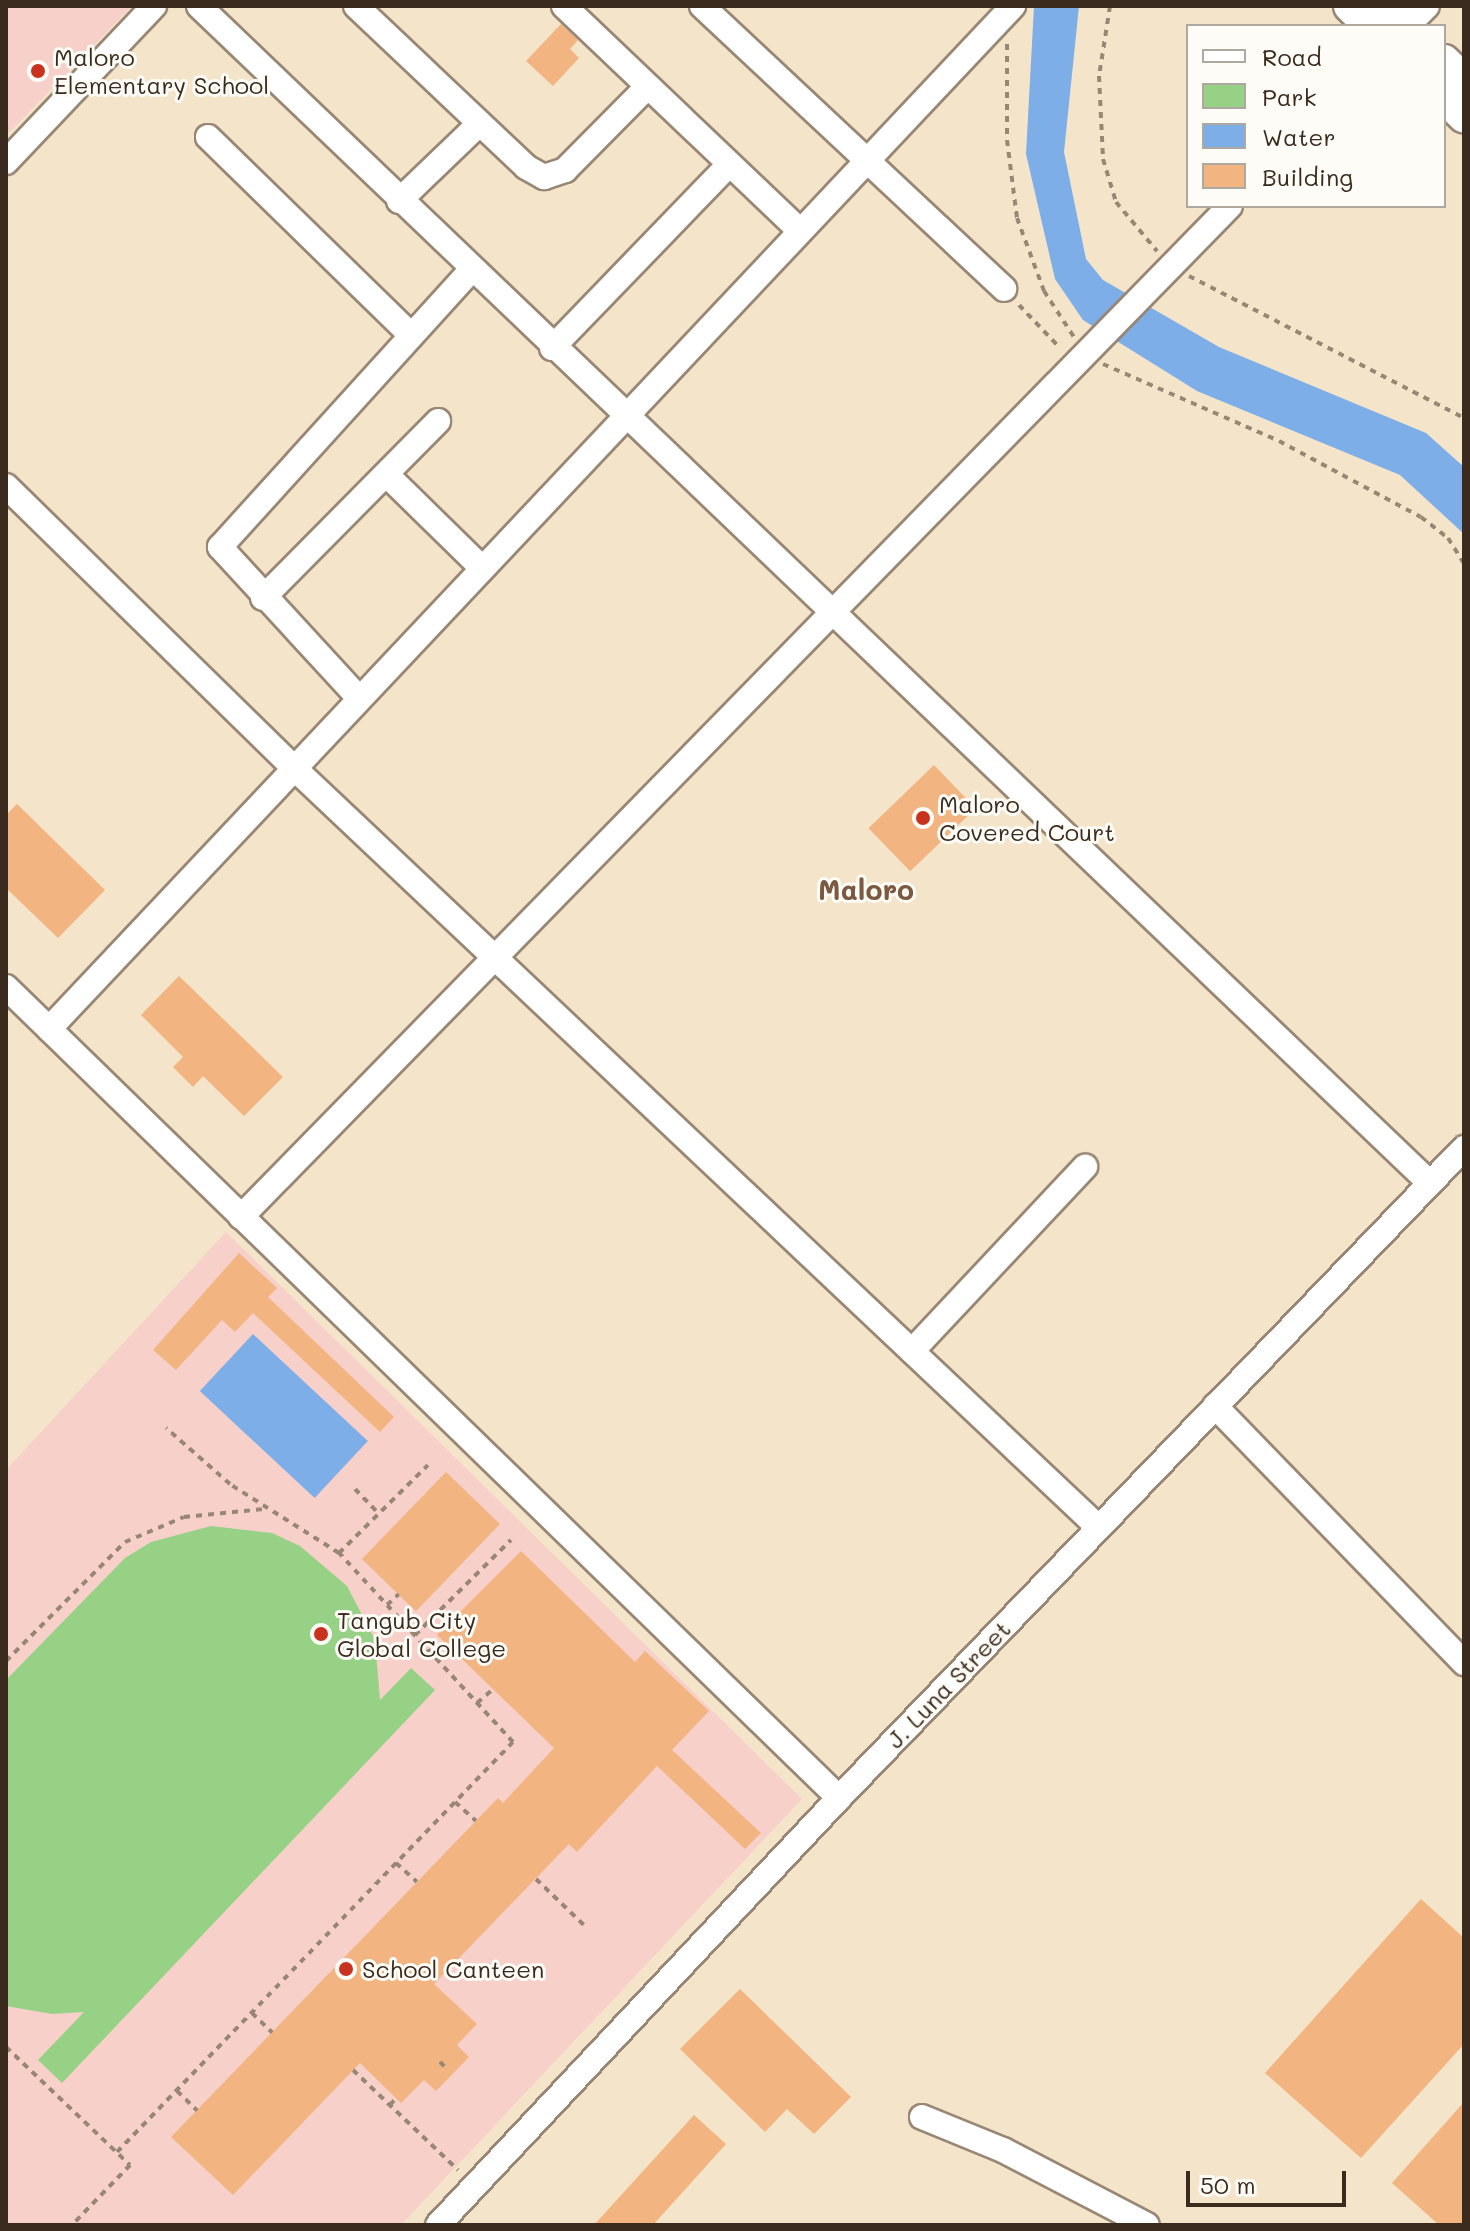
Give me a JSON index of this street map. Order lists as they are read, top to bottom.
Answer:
{
  "streets": {
    "street": ["J. Luna Street"]
  },
  "districts": ["Maloro"],
  "places": [
    "Maloro Elementary School",
    "Maloro Covered Court",
    "Tangub City Global College",
    "School Canteen"
  ],
  "legend": [
    "Road",
    "Park",
    "Water",
    "Building"
  ],
  "scale_bar": "50 m"
}
